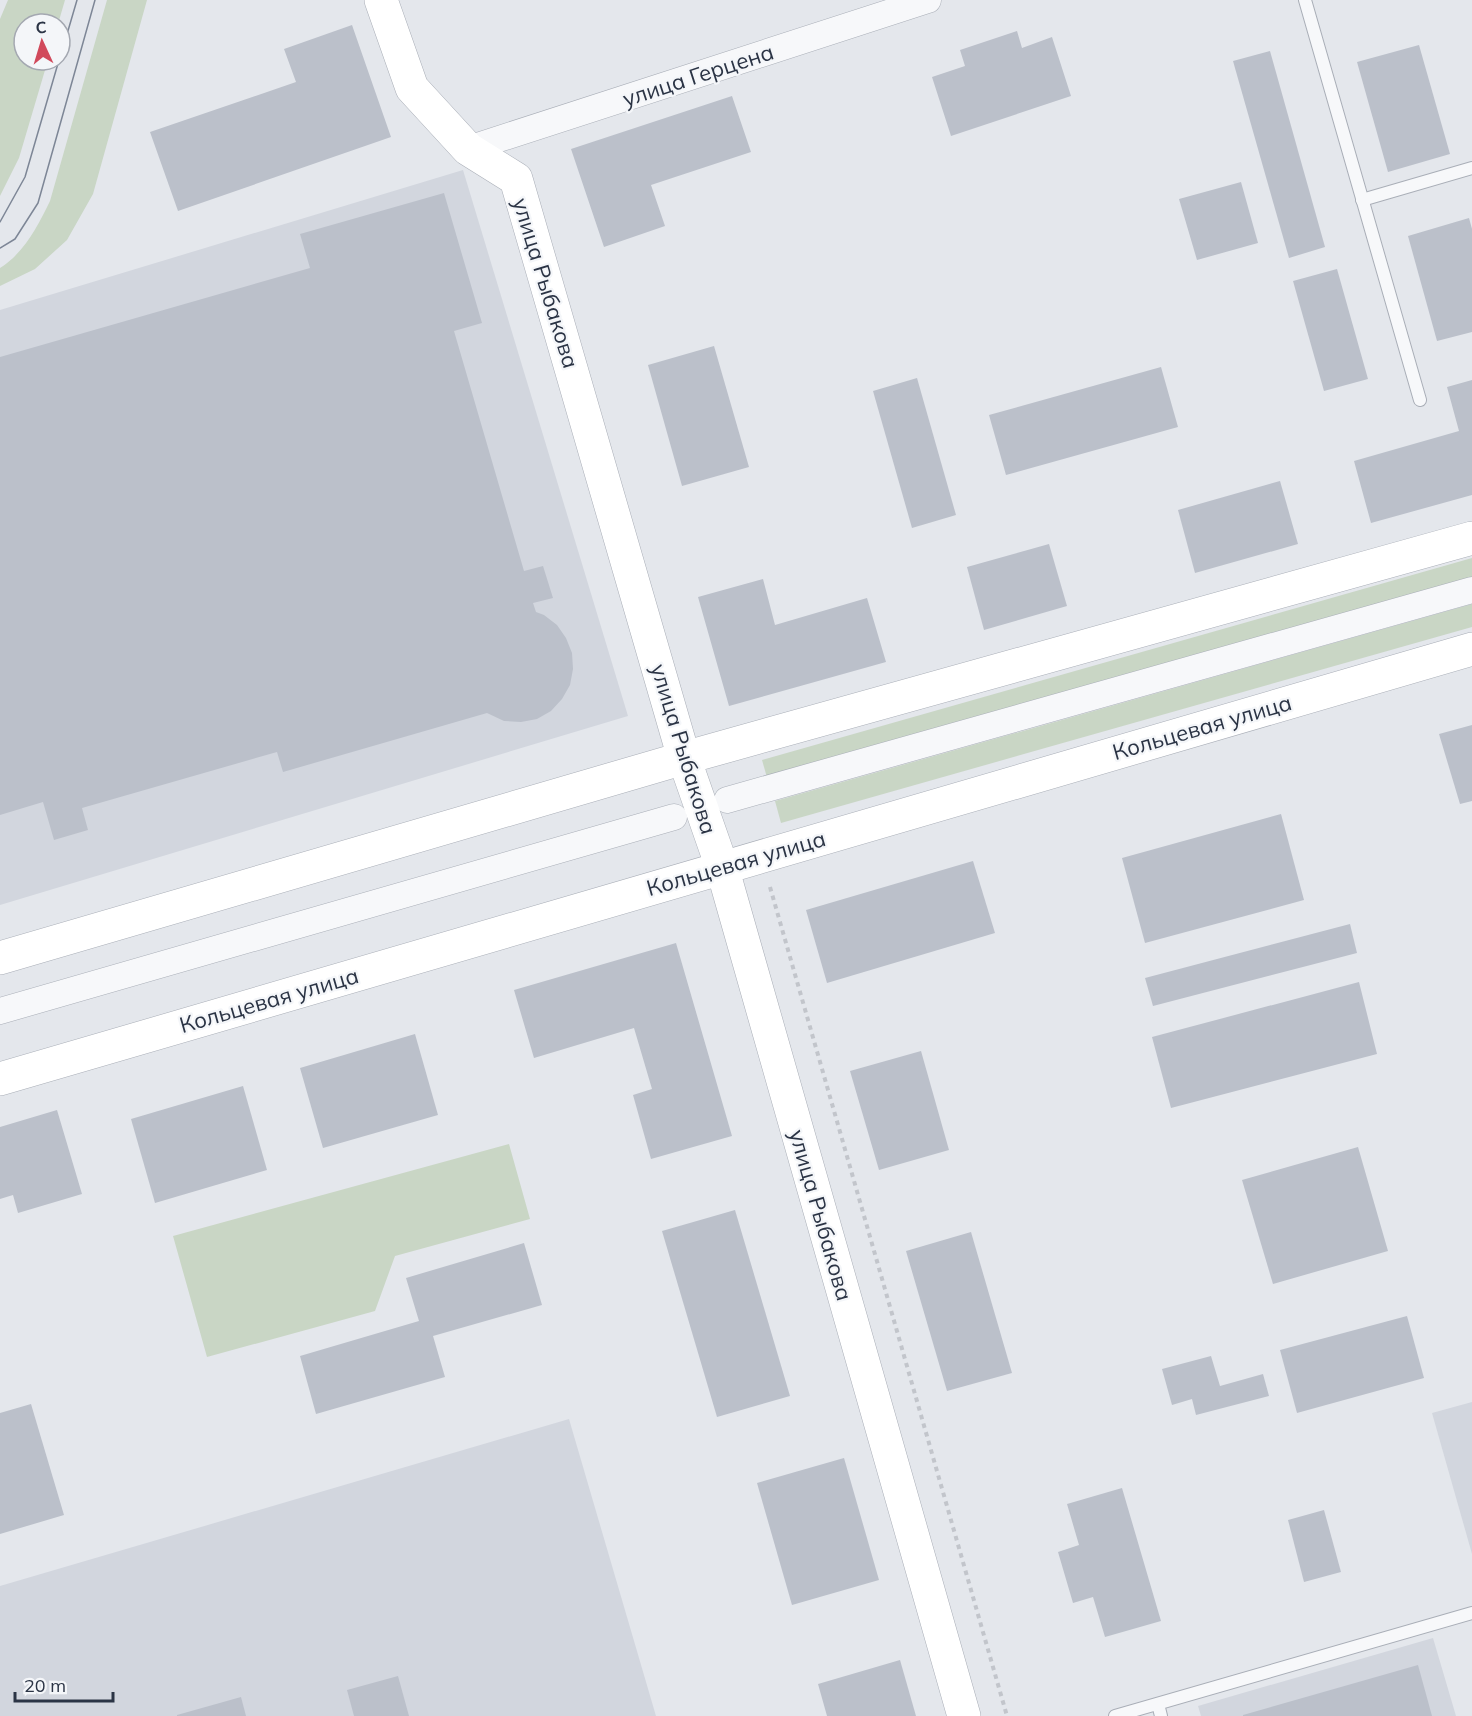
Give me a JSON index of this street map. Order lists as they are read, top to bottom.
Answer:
{
  "streets": {
    "main road": ["улица Рыбакова", "Кольцевая улица"],
    "street": ["улица Герцена"]
  },
  "crossings": [
    ["улица Герцена", "улица Рыбакова"],
    ["улица Рыбакова", "Кольцевая улица"]
  ],
  "scale_bar": "20 m",
  "north": "top"
}
